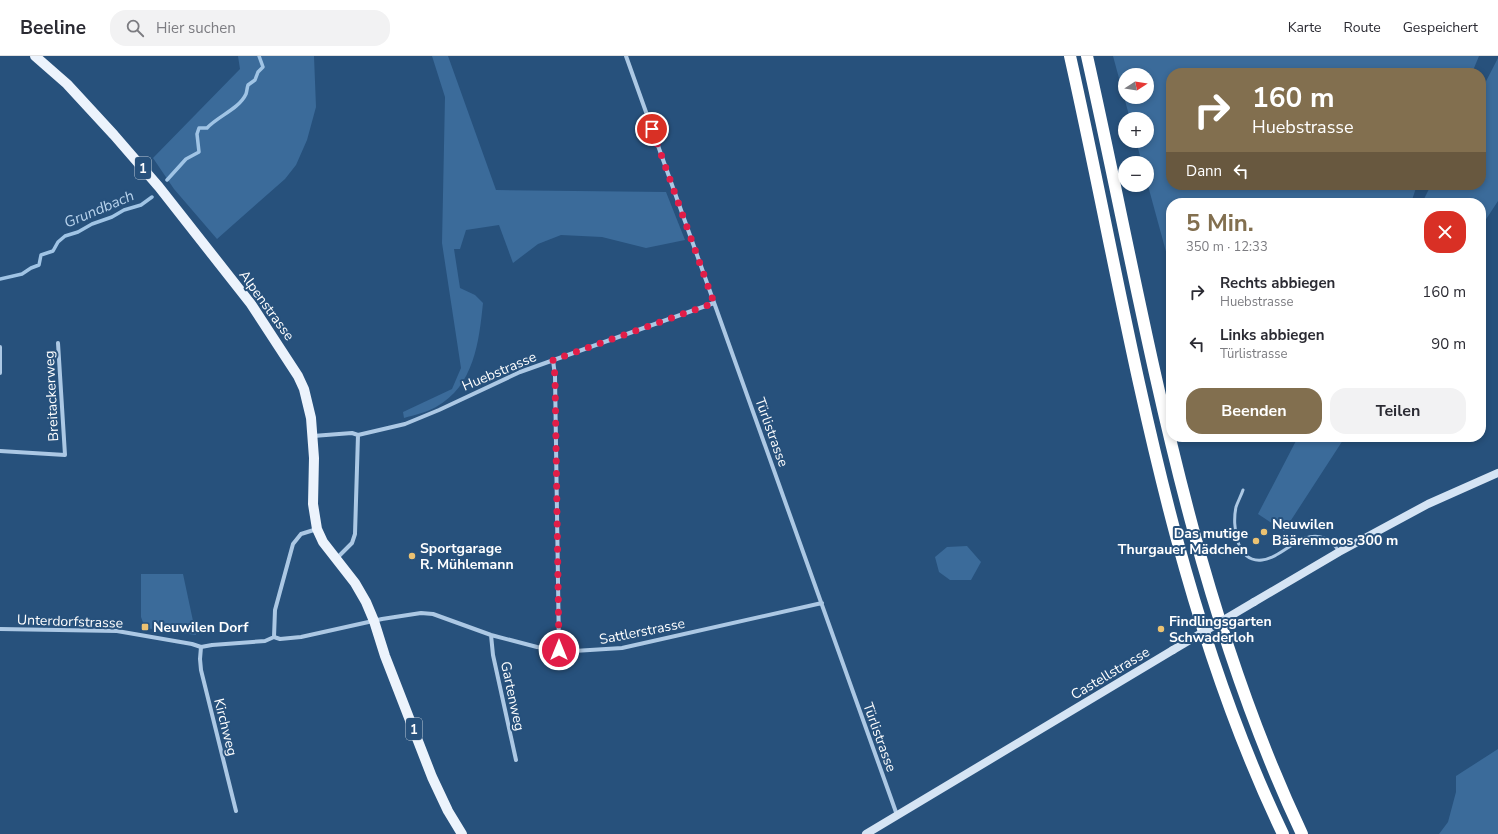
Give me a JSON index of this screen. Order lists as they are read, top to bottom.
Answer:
{
  "streets": {
    "main road": ["1", "Alpenstrasse"],
    "street": [
      "Huebstrasse",
      "Breitackerweg",
      "Türlistrasse",
      "Unterdorfstrasse",
      "Sattlerstrasse",
      "Castellstrasse",
      "Gartenweg",
      "Kirchweg"
    ]
  },
  "crossings": [
    ["1", "Alpenstrasse"],
    ["1", "Unterdorfstrasse"],
    ["1", "Sattlerstrasse"],
    ["Alpenstrasse", "Huebstrasse"],
    ["Alpenstrasse", "Unterdorfstrasse"],
    ["Alpenstrasse", "Sattlerstrasse"],
    ["Huebstrasse", "Türlistrasse"],
    ["Türlistrasse", "Sattlerstrasse"],
    ["Türlistrasse", "Castellstrasse"],
    ["Unterdorfstrasse", "Sattlerstrasse"],
    ["Unterdorfstrasse", "Kirchweg"],
    ["Sattlerstrasse", "Gartenweg"]
  ],
  "water": ["Grundbach"],
  "places": {
    "other": [
      "Neuwilen Bäärenmoos 300 m",
      "Das mutige Thurgauer Mädchen",
      "Sportgarage R. Mühlemann",
      "Findlingsgarten Schwaderloh"
    ],
    "transit": ["Neuwilen Dorf"]
  },
  "north": "right",
  "page": {
    "header": "Beeline",
    "search": "Hier suchen",
    "nav": ["Karte", "Route", "Gespeichert"],
    "map_buttons": ["+", "−"],
    "turn": ["160 m", "Huebstrasse"],
    "then": "Dann",
    "heading": ["5 Min.", "350 m · 12:33"],
    "list": [
      {
        "name": "Rechts abbiegen",
        "note": "Huebstrasse",
        "value": "160 m"
      },
      {
        "name": "Links abbiegen",
        "note": "Türlistrasse",
        "value": "90 m"
      }
    ],
    "buttons": ["Beenden", "Teilen"]
  }
}
